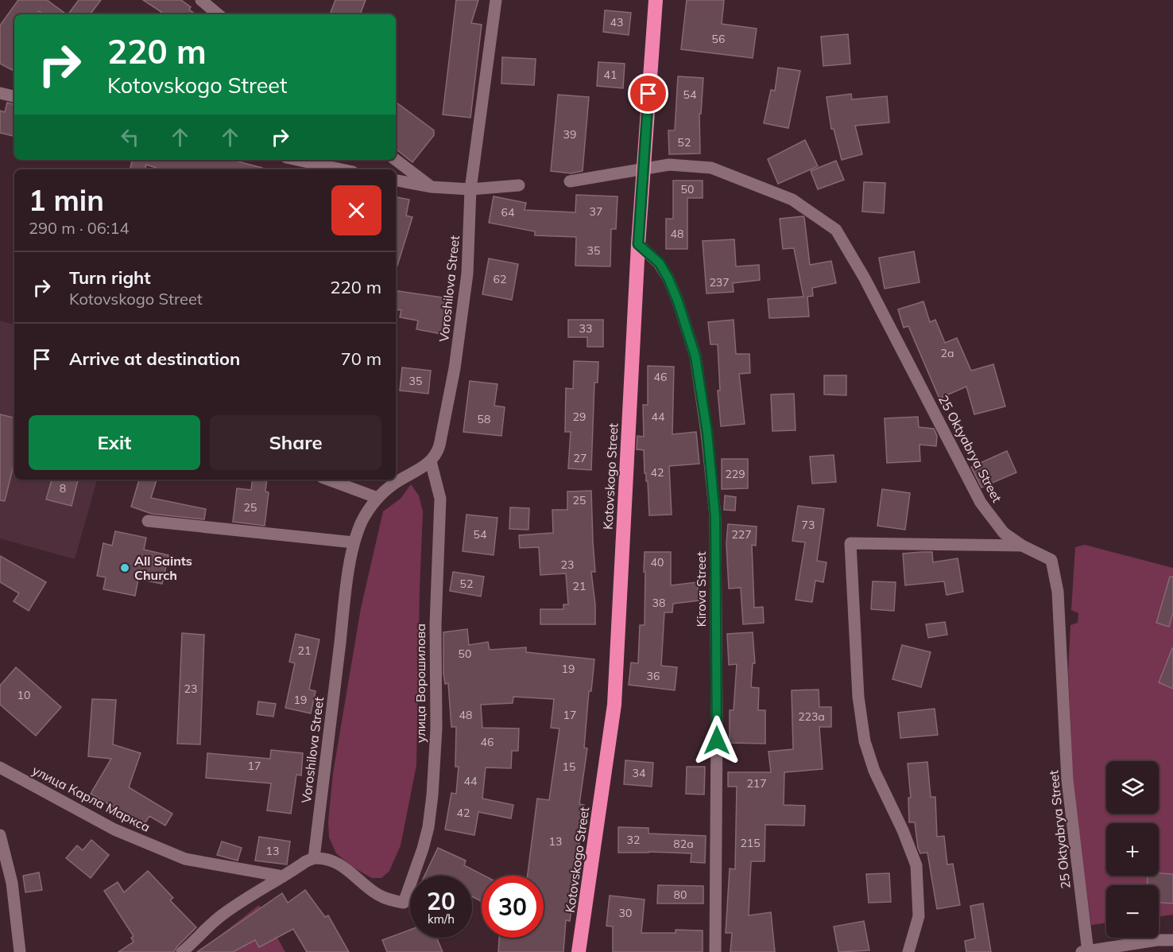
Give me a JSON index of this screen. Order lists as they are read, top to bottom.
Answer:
{
  "streets": {
    "highway": ["Kotovskogo Street"],
    "street": [
      "Voroshilova Street",
      "25 Oktyabrya Street",
      "Kirova Street",
      "улица Ворошилова",
      "улица Карла Маркса"
    ]
  },
  "crossings": [
    ["Voroshilova Street", "улица Ворошилова"],
    ["25 Oktyabrya Street", "Kotovskogo Street"],
    ["Kotovskogo Street", "Kirova Street"]
  ],
  "places": ["All Saints Church"],
  "house_numbers": [
    "43",
    "56",
    "41",
    "54",
    "39",
    "52",
    "50",
    "37",
    "64",
    "48",
    "35",
    "62",
    "237",
    "33",
    "2а",
    "46",
    "35",
    "29",
    "44",
    "58",
    "27",
    "42",
    "229",
    "8",
    "25",
    "25",
    "73",
    "54",
    "227",
    "40",
    "23",
    "52",
    "21",
    "38",
    "21",
    "50",
    "19",
    "36",
    "23",
    "10",
    "19",
    "48",
    "17",
    "223а",
    "46",
    "17",
    "15",
    "34",
    "44",
    "217",
    "42",
    "32",
    "13",
    "215",
    "82а",
    "13",
    "80",
    "30"
  ],
  "page": {
    "turn": ["220 m", "Kotovskogo Street"],
    "heading": ["1 min", "290 m · 06:14"],
    "list": [
      {
        "name": "Turn right",
        "note": "Kotovskogo Street",
        "value": "220 m"
      },
      {
        "name": "Arrive at destination",
        "value": "70 m"
      }
    ],
    "buttons": ["Exit", "Share"],
    "map_buttons": ["+", "−"],
    "speed": "20 km/h",
    "limit": "30"
  }
}
